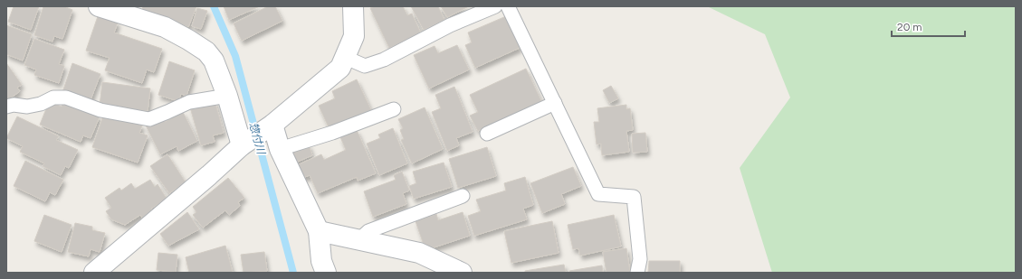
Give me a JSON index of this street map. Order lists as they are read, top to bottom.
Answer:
{
  "water": ["惣付川"],
  "scale_bar": "20 m"
}
